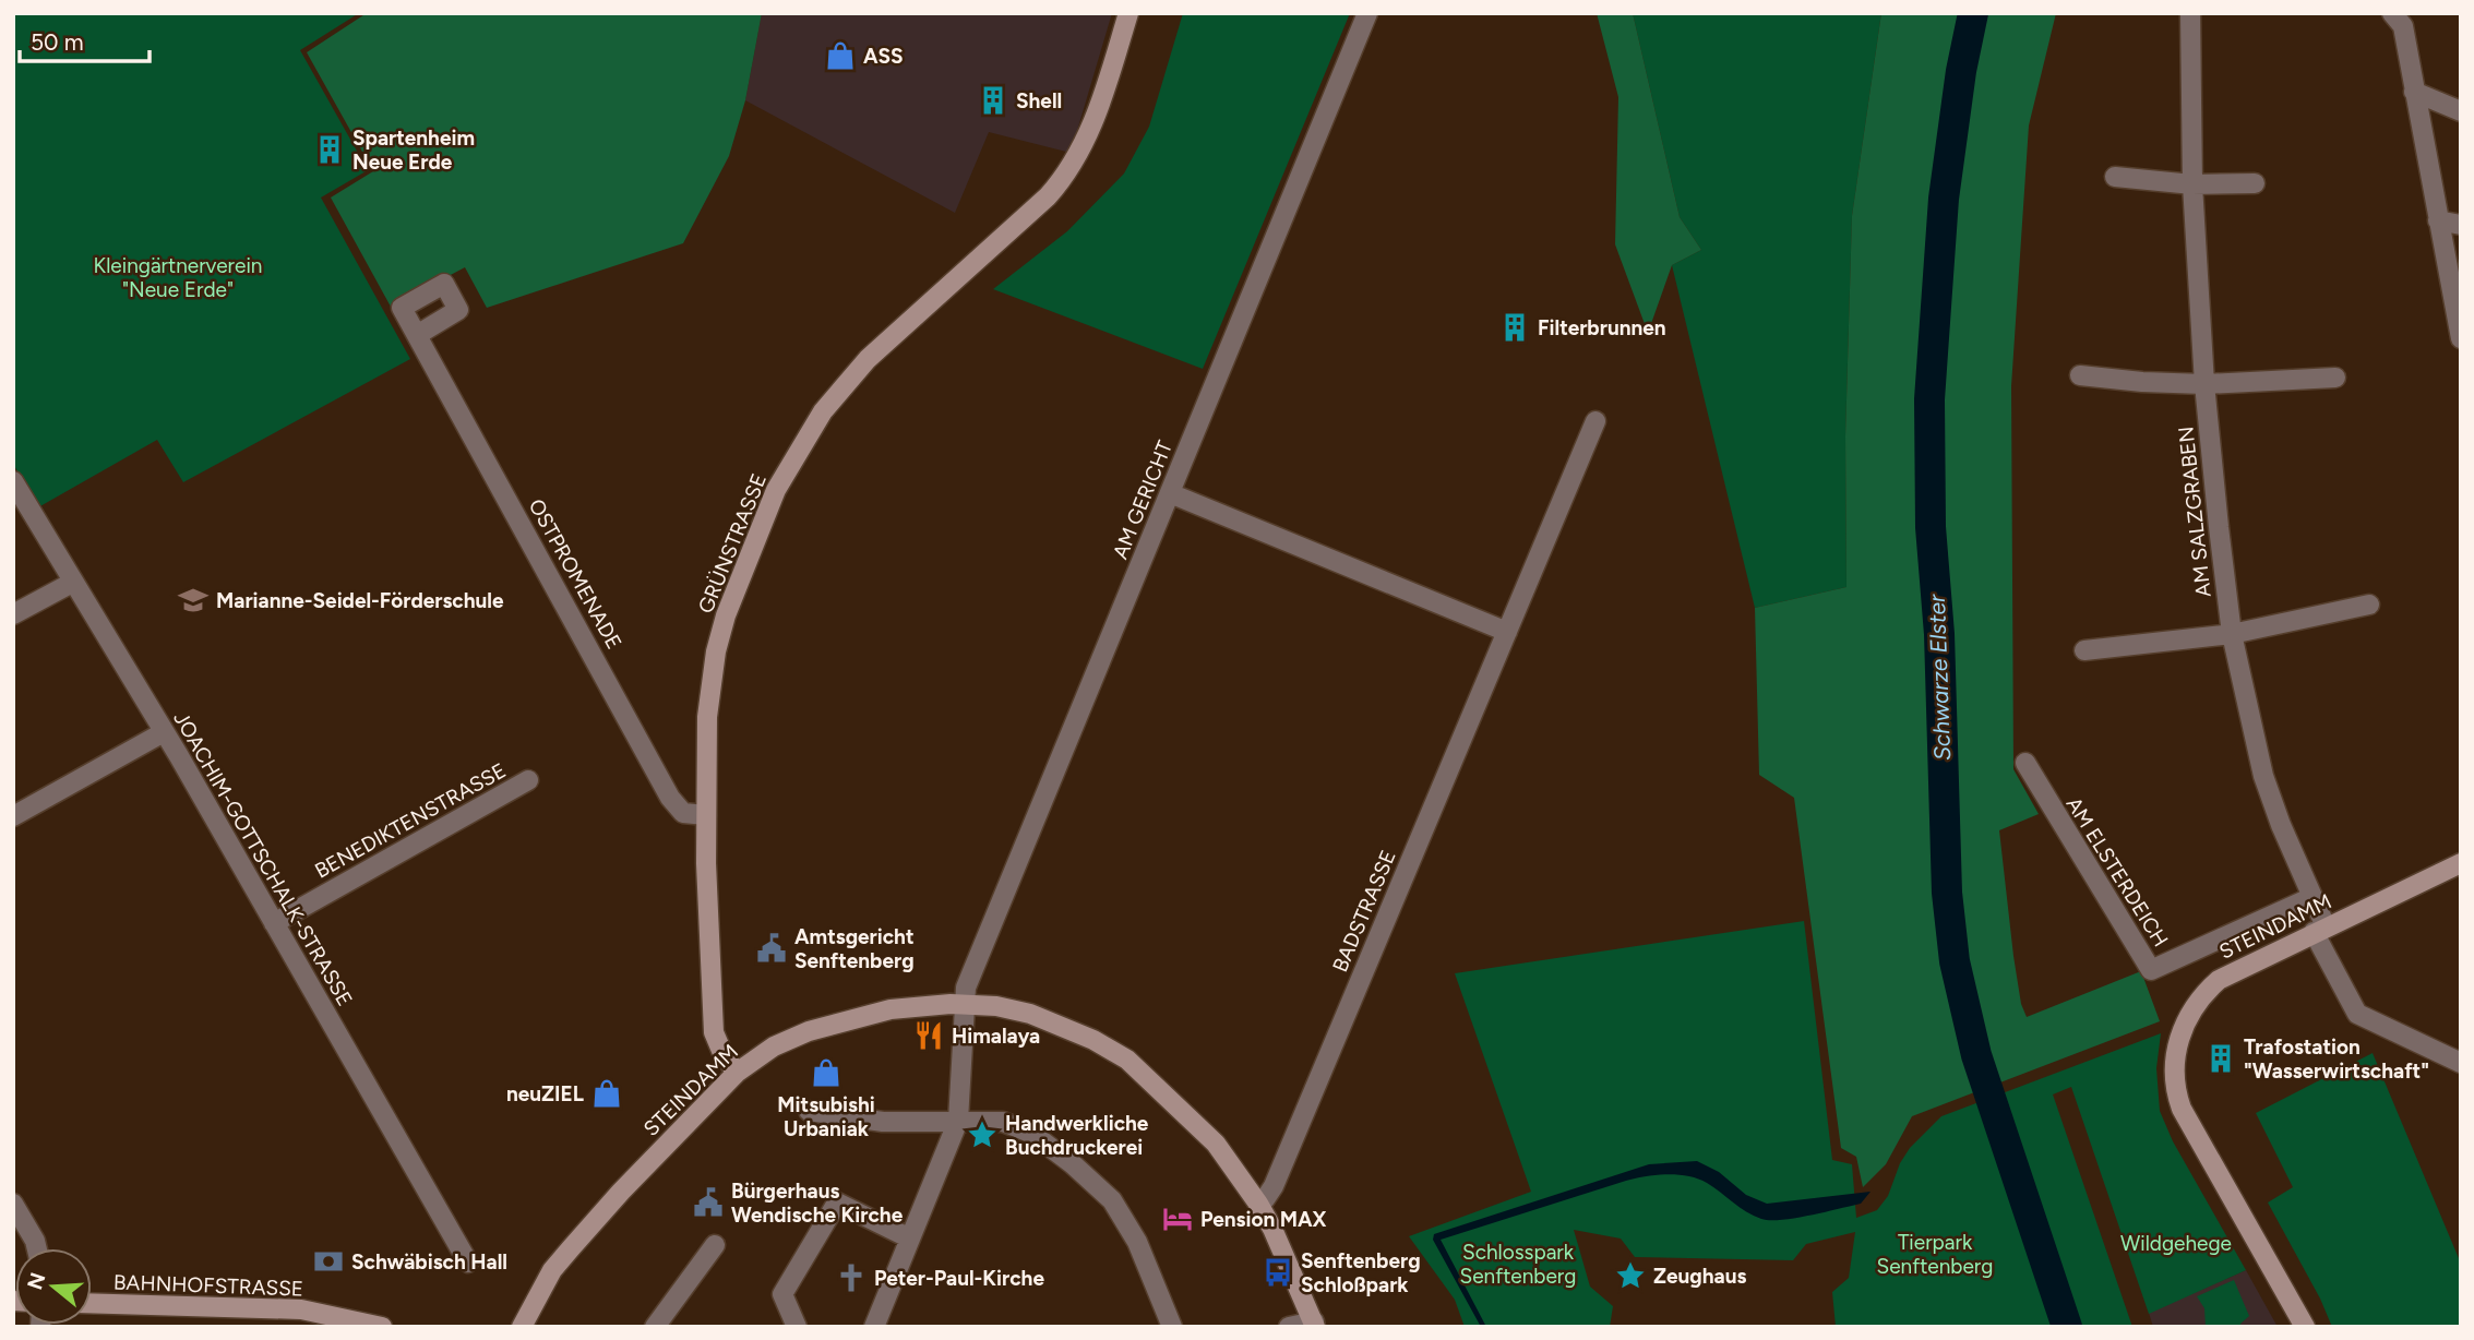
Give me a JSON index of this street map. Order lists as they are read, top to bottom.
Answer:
{
  "streets": {
    "main road": ["GRÜNSTRASSE", "STEINDAMM", "BAHNHOFSTRASSE"],
    "street": [
      "AM GERICHT",
      "AM SALZGRABEN",
      "OSTPROMENADE",
      "BENEDIKTENSTRASSE",
      "JOACHIM-GOTTSCHALK-STRASSE",
      "AM ELSTERDEICH",
      "BADSTRASSE"
    ]
  },
  "crossings": [
    ["AM GERICHT", "STEINDAMM"],
    ["AM SALZGRABEN", "AM ELSTERDEICH"],
    ["AM SALZGRABEN", "STEINDAMM"],
    ["GRÜNSTRASSE", "OSTPROMENADE"],
    ["GRÜNSTRASSE", "STEINDAMM"],
    ["BENEDIKTENSTRASSE", "JOACHIM-GOTTSCHALK-STRASSE"],
    ["BADSTRASSE", "STEINDAMM"]
  ],
  "water": ["Schwarze Elster"],
  "parks": [
    "Kleingärtnerverein \"Neue Erde\"",
    "Tierpark Senftenberg",
    "Wildgehege",
    "Schlosspark Senftenberg"
  ],
  "places": {
    "shop": ["ASS", "Mitsubishi Urbaniak", "neuZIEL"],
    "building": [
      "Shell",
      "Spartenheim Neue Erde",
      "Filterbrunnen",
      "Trafostation \"Wasserwirtschaft\""
    ],
    "school or university": ["Marianne-Seidel-Förderschule"],
    "public building": ["Amtsgericht Senftenberg", "Bürgerhaus Wendische Kirche"],
    "restaurant": ["Himalaya"],
    "place": ["Handwerkliche Buchdruckerei", "Zeughaus"],
    "hotel": ["Pension MAX"],
    "bank": ["Schwäbisch Hall"],
    "bus stop": ["Senftenberg Schloßpark"],
    "church": ["Peter-Paul-Kirche"]
  },
  "scale_bar": "50 m",
  "north": "left"
}
